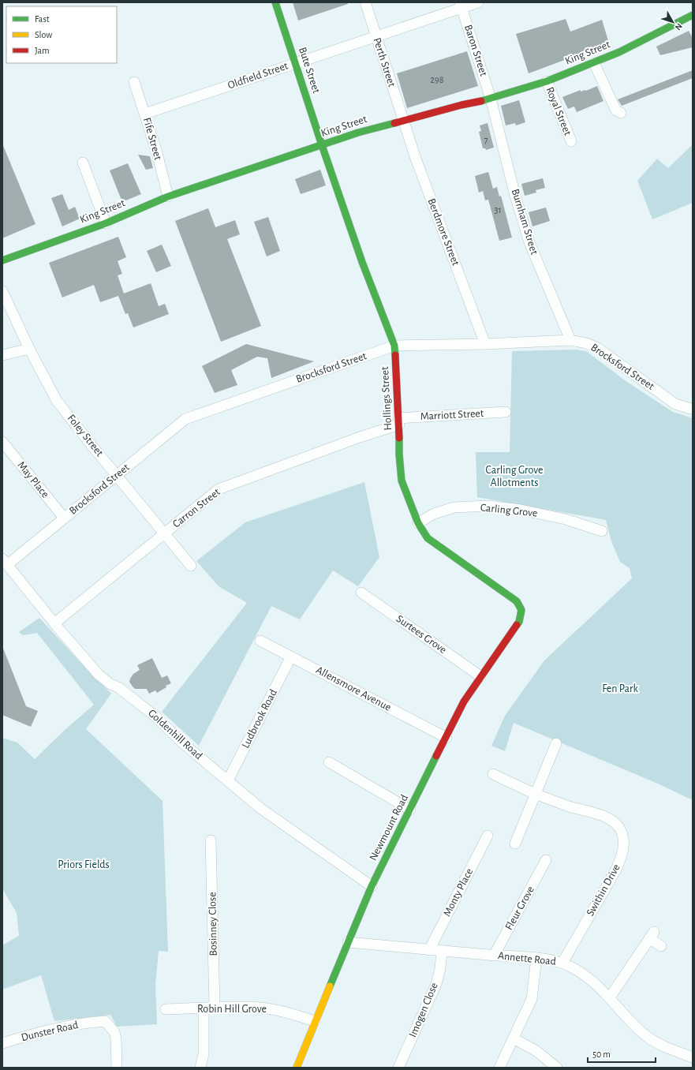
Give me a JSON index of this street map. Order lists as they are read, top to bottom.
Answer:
{
  "streets": {
    "street": [
      "Baron Street",
      "King Street",
      "Perth Street",
      "Bute Street",
      "Oldfield Street",
      "Royal Street",
      "Fife Street",
      "Burnham Street",
      "Berdmore Street",
      "Brocksford Street",
      "Hollings Street",
      "Marriott Street",
      "Foley Street",
      "May Place",
      "Carron Street",
      "Carling Grove",
      "Surtees Grove",
      "Allensmore Avenue",
      "Ludbrook Road",
      "Goldenhill Road",
      "Newmount Road",
      "Swithin Drive",
      "Monty Place",
      "Fleur Grove",
      "Bosinney Close",
      "Annette Road",
      "Robin Hill Grove",
      "Imogen Close",
      "Dunster Road"
    ]
  },
  "crossings": [
    ["Baron Street", "King Street"],
    ["Baron Street", "Oldfield Street"],
    ["Baron Street", "Burnham Street"],
    ["King Street", "Perth Street"],
    ["King Street", "Bute Street"],
    ["King Street", "Royal Street"],
    ["King Street", "Fife Street"],
    ["King Street", "Burnham Street"],
    ["King Street", "Berdmore Street"],
    ["King Street", "Hollings Street"],
    ["Perth Street", "Oldfield Street"],
    ["Perth Street", "Berdmore Street"],
    ["Bute Street", "Oldfield Street"],
    ["Bute Street", "Hollings Street"],
    ["Oldfield Street", "Fife Street"],
    ["Burnham Street", "Brocksford Street"],
    ["Berdmore Street", "Brocksford Street"],
    ["Brocksford Street", "Hollings Street"],
    ["Brocksford Street", "Foley Street"],
    ["Brocksford Street", "May Place"],
    ["Brocksford Street", "Goldenhill Road"],
    ["Hollings Street", "Marriott Street"],
    ["Hollings Street", "Carron Street"],
    ["Hollings Street", "Carling Grove"],
    ["Hollings Street", "Newmount Road"],
    ["Marriott Street", "Carron Street"],
    ["Foley Street", "Carron Street"],
    ["Carron Street", "Goldenhill Road"],
    ["Surtees Grove", "Newmount Road"],
    ["Allensmore Avenue", "Ludbrook Road"],
    ["Allensmore Avenue", "Newmount Road"],
    ["Ludbrook Road", "Goldenhill Road"],
    ["Goldenhill Road", "Newmount Road"],
    ["Newmount Road", "Annette Road"],
    ["Newmount Road", "Robin Hill Grove"],
    ["Swithin Drive", "Annette Road"],
    ["Monty Place", "Annette Road"],
    ["Fleur Grove", "Annette Road"],
    ["Bosinney Close", "Robin Hill Grove"],
    ["Annette Road", "Imogen Close"]
  ],
  "parks": ["Carling Grove Allotments", "Fen Park", "Priors Fields"],
  "house_numbers": ["298", "7", "31"],
  "legend": ["Fast", "Slow", "Jam"],
  "scale_bar": "50 m",
  "north": "bottom right"
}
